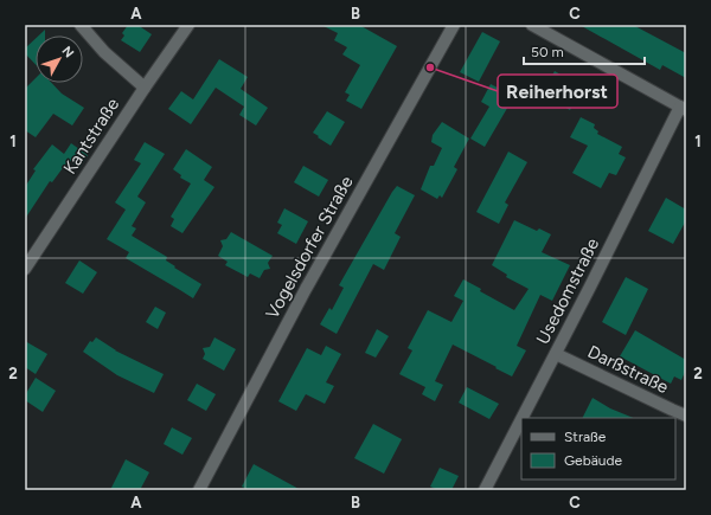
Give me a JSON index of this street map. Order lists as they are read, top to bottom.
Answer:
{
  "streets": {
    "street": [
      "Kantstraße",
      "Vogelsdorfer Straße",
      "Usedomstraße",
      "Darßstraße"
    ]
  },
  "crossings": [
    ["Usedomstraße", "Darßstraße"]
  ],
  "places": ["Reiherhorst"],
  "legend": ["Straße", "Gebäude"],
  "scale_bar": "50 m",
  "north": "top right",
  "grid": {
    "columns": ["A", "B", "C"],
    "rows": ["1", "2"]
  }
}
